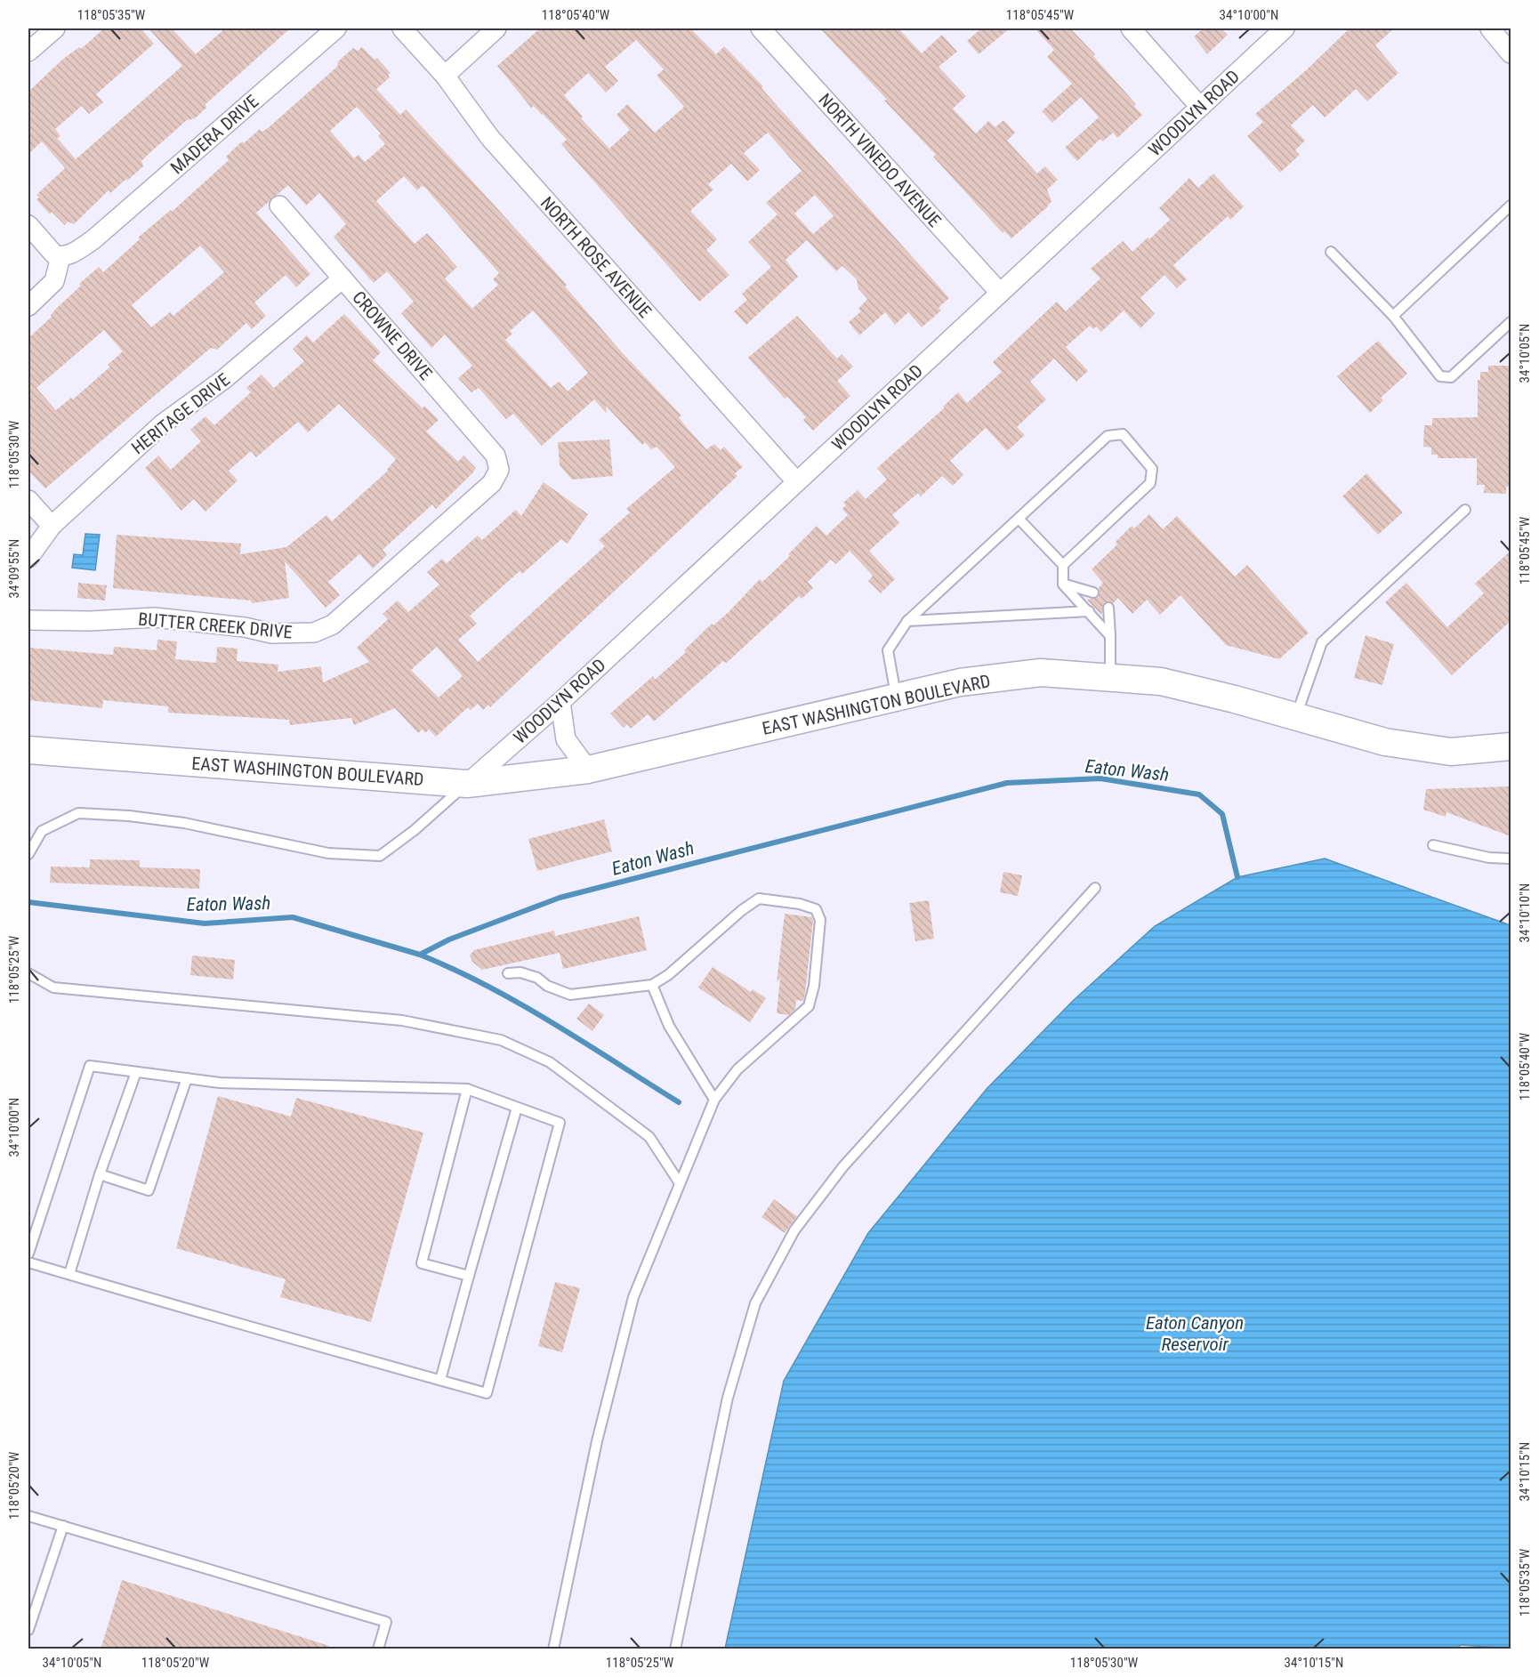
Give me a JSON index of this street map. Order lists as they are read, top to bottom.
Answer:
{
  "streets": {
    "main road": ["EAST WASHINGTON BOULEVARD"],
    "street": [
      "WOODLYN ROAD",
      "MADERA DRIVE",
      "NORTH VINEDO AVENUE",
      "NORTH ROSE AVENUE",
      "CROWNE DRIVE",
      "HERITAGE DRIVE",
      "BUTTER CREEK DRIVE"
    ]
  },
  "crossings": [
    ["WOODLYN ROAD", "NORTH VINEDO AVENUE"],
    ["WOODLYN ROAD", "NORTH ROSE AVENUE"],
    ["WOODLYN ROAD", "EAST WASHINGTON BOULEVARD"],
    ["CROWNE DRIVE", "HERITAGE DRIVE"],
    ["CROWNE DRIVE", "BUTTER CREEK DRIVE"]
  ],
  "water": ["Eaton Wash", "Eaton Canyon Reservoir"],
  "coordinates": [
    "118°05'35\"W",
    "118°05'40\"W",
    "118°05'45\"W",
    "34°10'00\"N",
    "34°10'05\"N",
    "118°05'30\"W",
    "34°09'55\"N",
    "34°10'10\"N",
    "118°05'25\"W",
    "34°10'15\"N",
    "118°05'20\"W"
  ]
}
